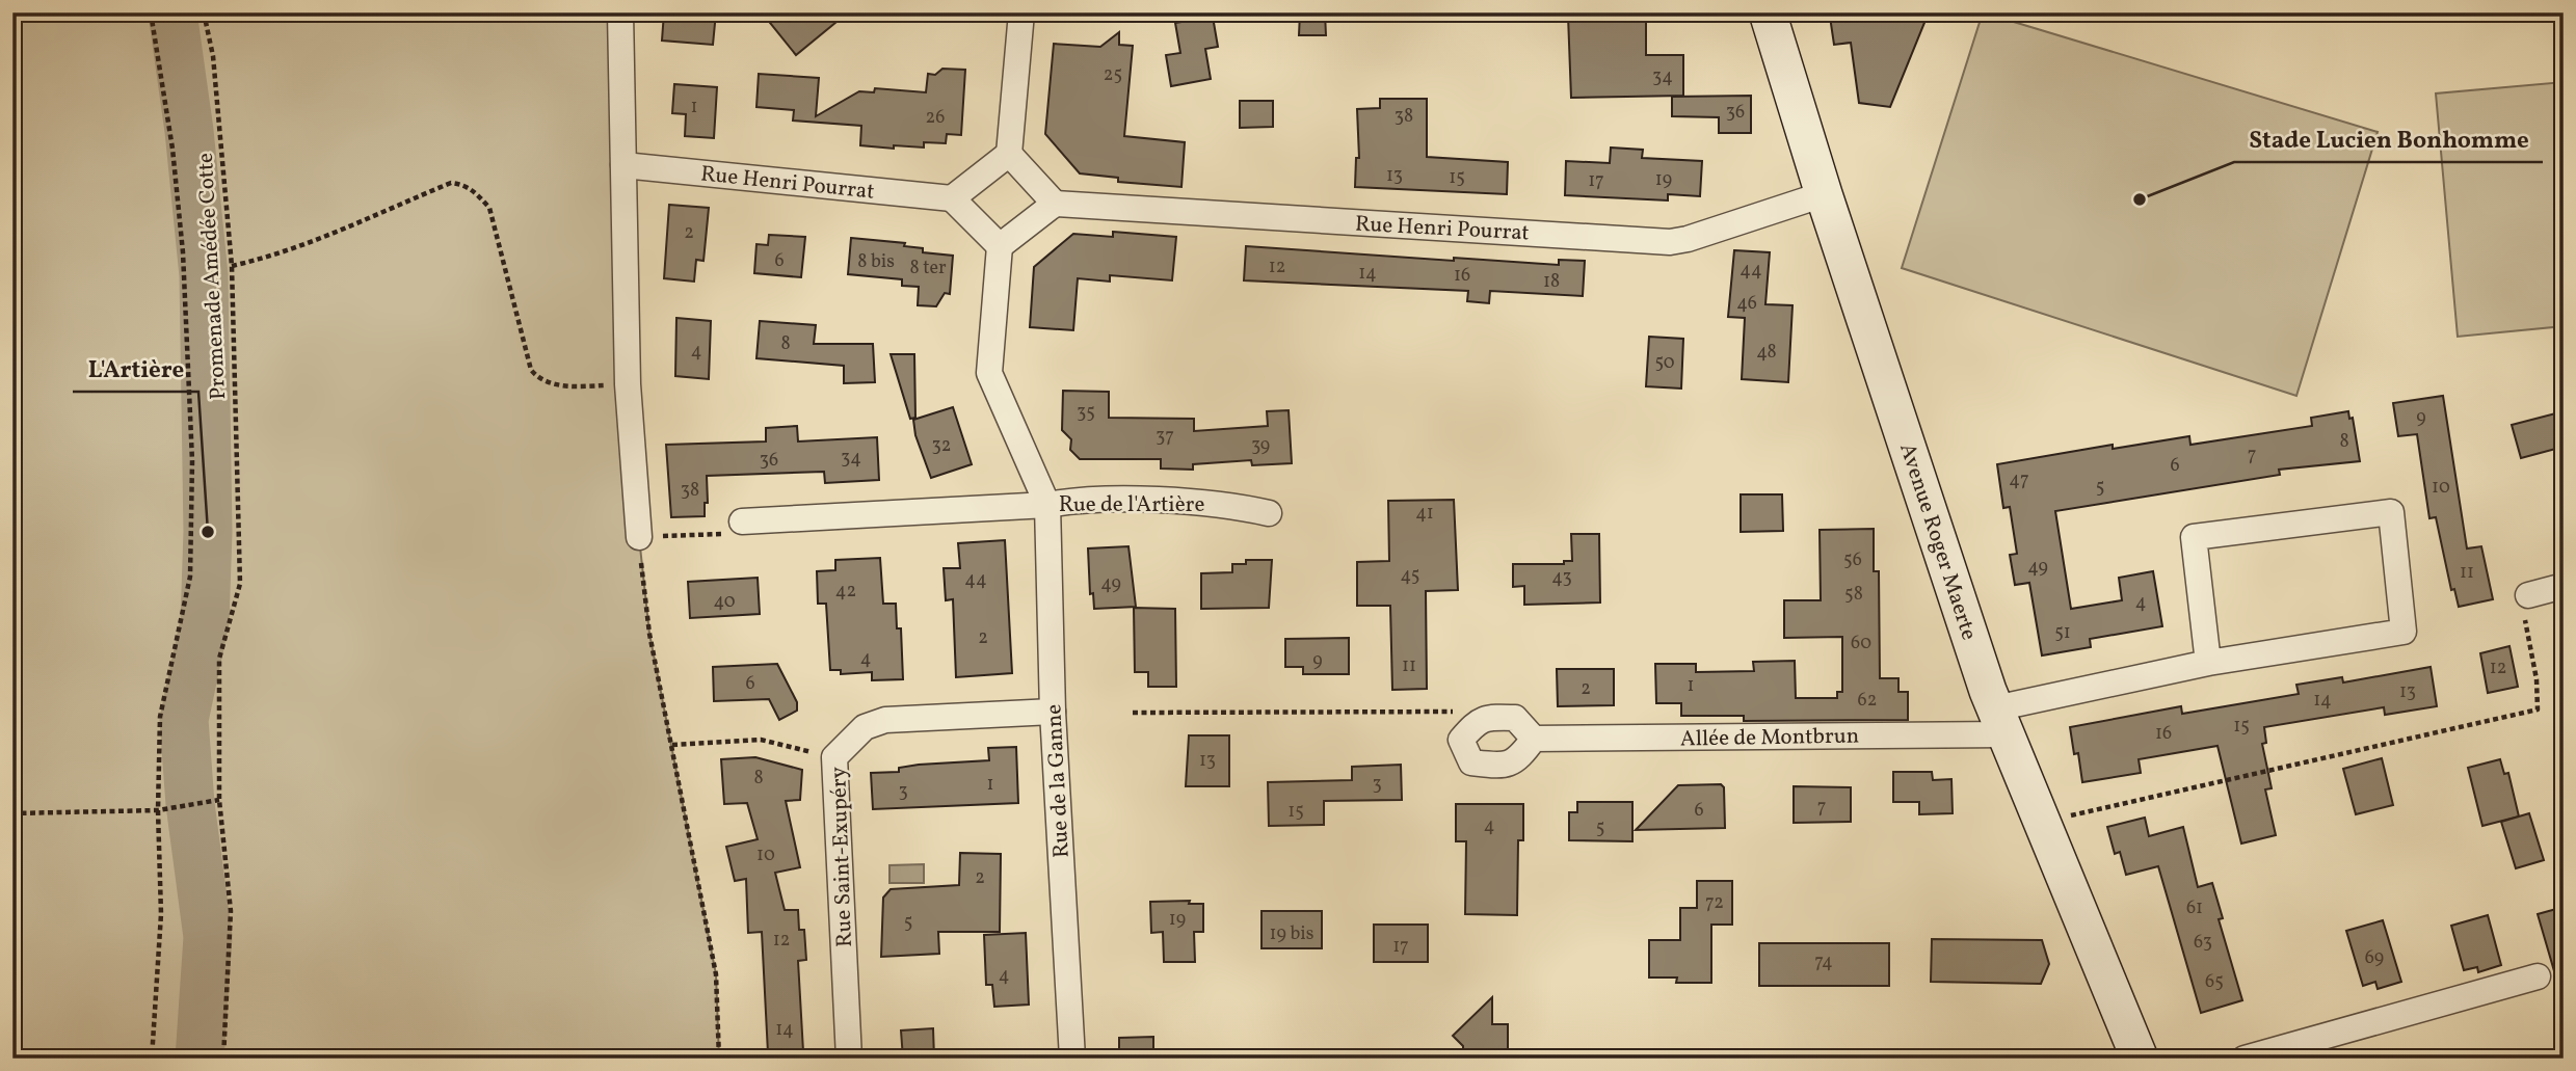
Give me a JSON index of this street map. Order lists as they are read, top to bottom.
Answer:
{
  "streets": {
    "main road": ["Avenue Roger Maerte"],
    "street": [
      "Rue Henri Pourrat",
      "Rue de l'Artière",
      "Allée de Montbrun",
      "Rue de la Ganne",
      "Rue Saint-Exupéry"
    ],
    "path": ["Promenade Amédée Cotte"]
  },
  "crossings": [
    ["Rue Henri Pourrat", "Avenue Roger Maerte"],
    ["Rue de l'Artière", "Rue de la Ganne"],
    ["Avenue Roger Maerte", "Allée de Montbrun"],
    ["Rue de la Ganne", "Rue Saint-Exupéry"]
  ],
  "places": ["Stade Lucien Bonhomme", "L'Artière"],
  "house_numbers": [
    "25",
    "34",
    "1",
    "36",
    "38",
    "26",
    "13",
    "15",
    "19",
    "17",
    "2",
    "6",
    "8 bis",
    "12",
    "8 ter",
    "44",
    "14",
    "16",
    "18",
    "46",
    "8",
    "4",
    "48",
    "50",
    "35",
    "9",
    "37",
    "8",
    "32",
    "39",
    "7",
    "34",
    "36",
    "6",
    "47",
    "5",
    "10",
    "38",
    "41",
    "56",
    "49",
    "11",
    "45",
    "43",
    "44",
    "49",
    "42",
    "58",
    "40",
    "4",
    "51",
    "2",
    "60",
    "4",
    "9",
    "11",
    "12",
    "6",
    "1",
    "2",
    "13",
    "62",
    "14",
    "15",
    "16",
    "13",
    "8",
    "1",
    "3",
    "3",
    "7",
    "6",
    "15",
    "4",
    "5",
    "10",
    "2",
    "72",
    "61",
    "19",
    "5",
    "19 bis",
    "12",
    "63",
    "17",
    "69",
    "74",
    "4",
    "65",
    "14"
  ]
}
